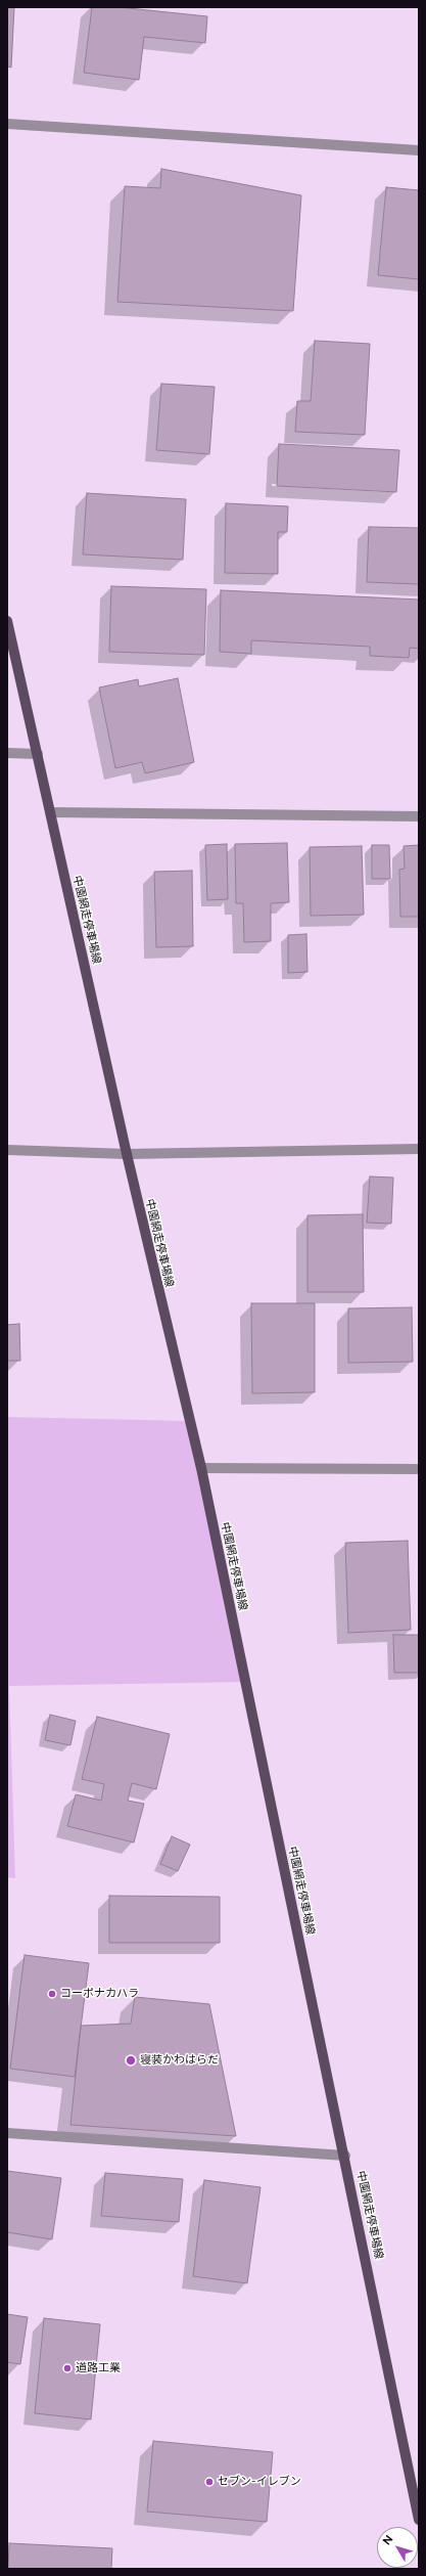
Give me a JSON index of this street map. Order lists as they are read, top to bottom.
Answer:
{
  "streets": {
    "main road": ["中園網走停車場線"]
  },
  "places": [
    "コーポナカハラ",
    "寝装かわはらだ",
    "道路工業",
    "セブン-イレブン"
  ],
  "north": "top left"
}
